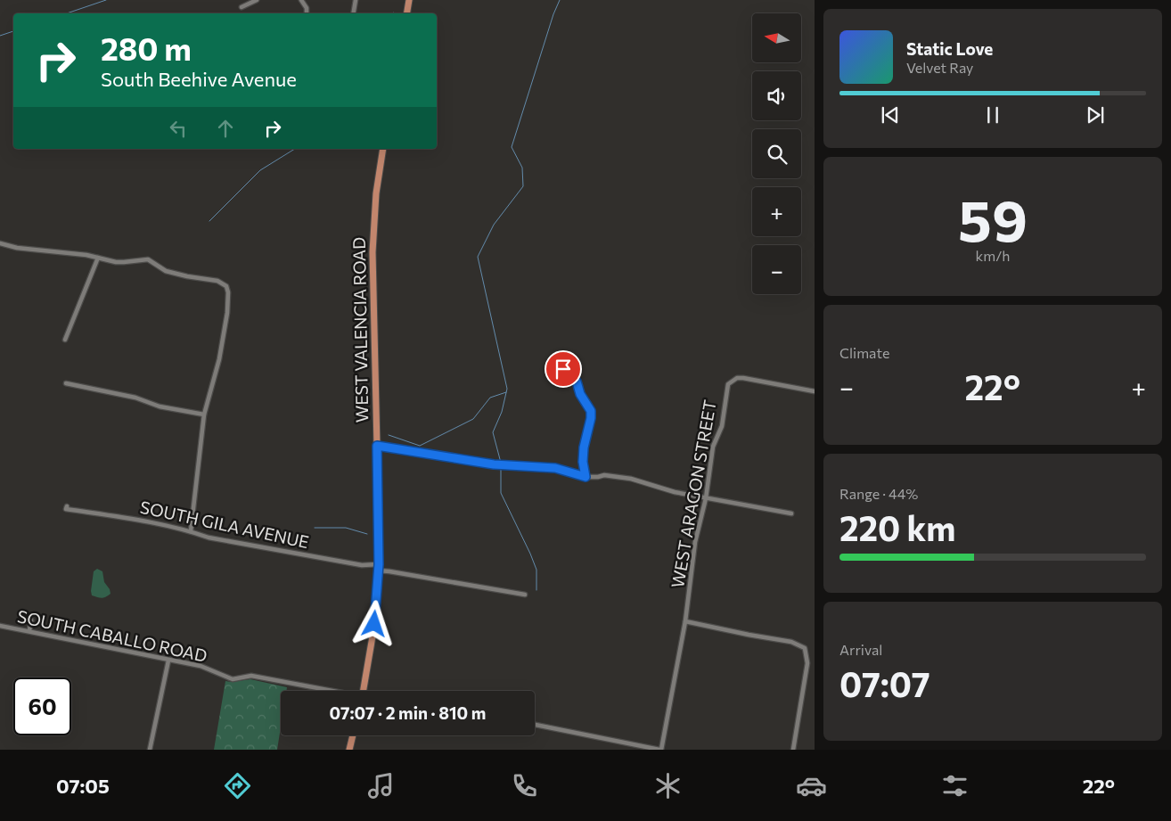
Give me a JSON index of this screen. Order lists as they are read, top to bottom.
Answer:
{
  "streets": {
    "main road": ["WEST VALENCIA ROAD"],
    "street": ["WEST ARAGON STREET", "SOUTH GILA AVENUE", "SOUTH CABALLO ROAD"]
  },
  "crossings": [
    ["WEST VALENCIA ROAD", "SOUTH GILA AVENUE"]
  ],
  "north": "left",
  "page": {
    "map_buttons": ["+", "−"],
    "turn": ["280 m", "South Beehive Avenue"],
    "song": ["Static Love", "Velvet Ray"],
    "tile": [
      ["59", "km/h"],
      "Climate",
      ["Range · 44%", "220 km"],
      ["Arrival", "07:07"]
    ],
    "heat": ["−", "22°", "+"],
    "limit": "60",
    "trip": "07:07 · 2 min · 810 m",
    "tabs": ["07:05", "22°"]
  }
}
